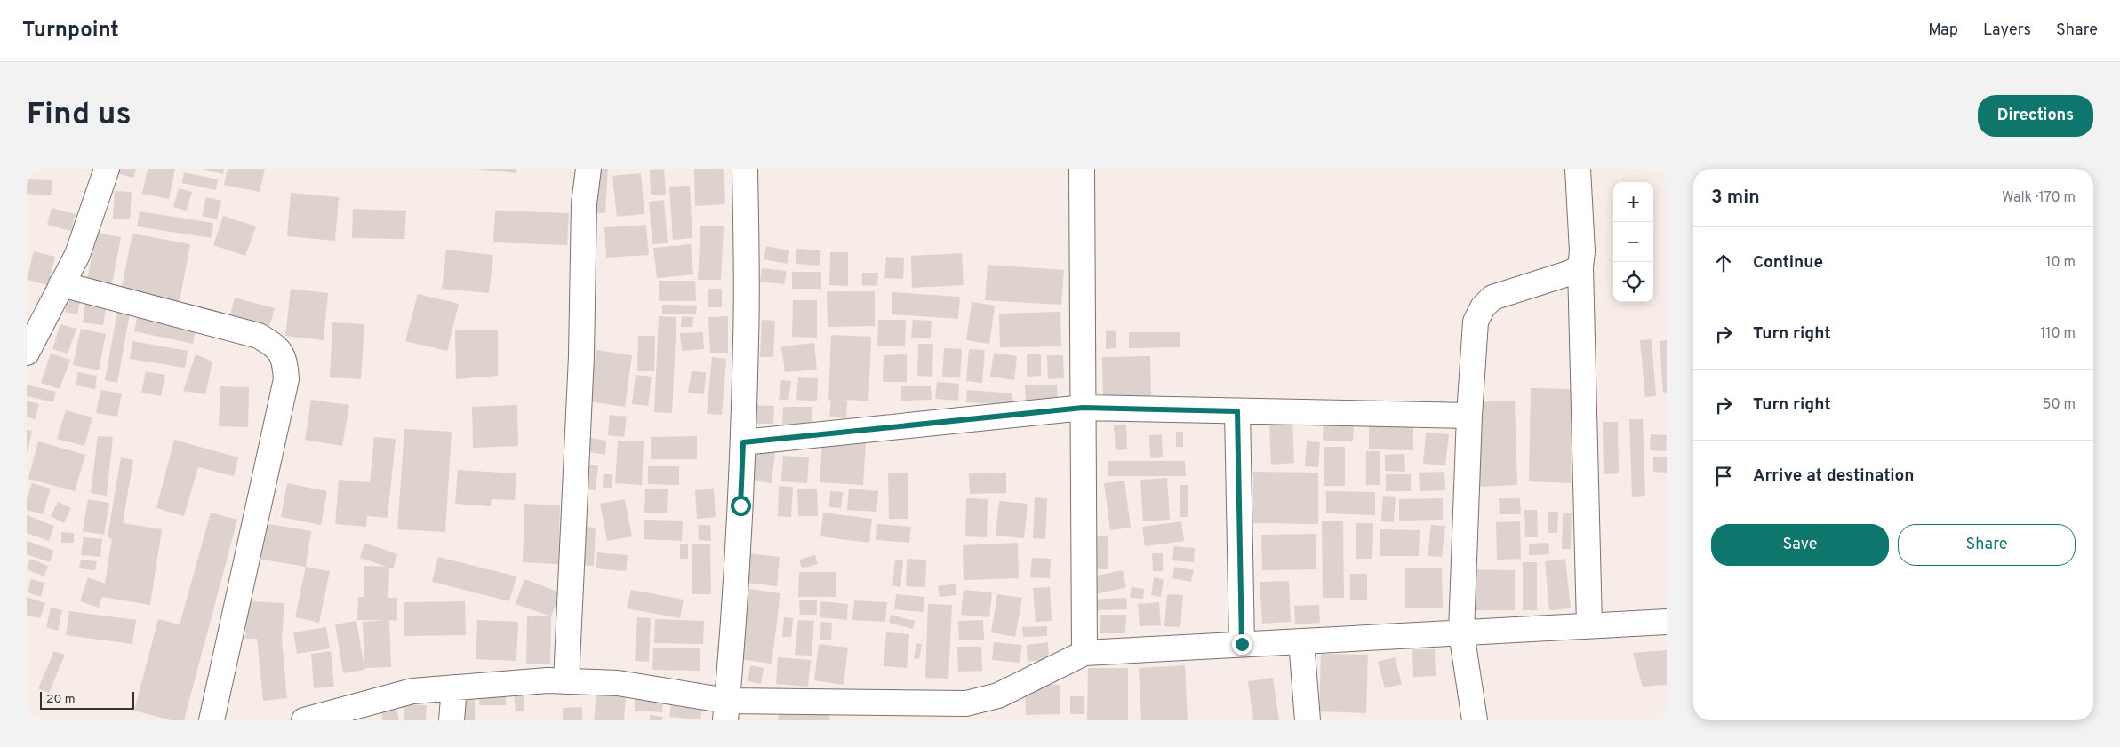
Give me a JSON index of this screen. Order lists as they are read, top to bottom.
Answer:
{
  "scale_bar": "20 m",
  "page": {
    "header": "Turnpoint",
    "nav": ["Map", "Layers", "Share"],
    "buttons": [
      "Directions",
      ["Save", "Share"]
    ],
    "title": "Find us",
    "heading": ["3 min", "Walk · 170 m"],
    "map_buttons": ["+", "−"],
    "list": [
      ["Continue", "10 m"],
      ["Turn right", "110 m"],
      ["Turn right", "50 m"],
      "Arrive at destination"
    ],
    "scale": "20 m"
  }
}
